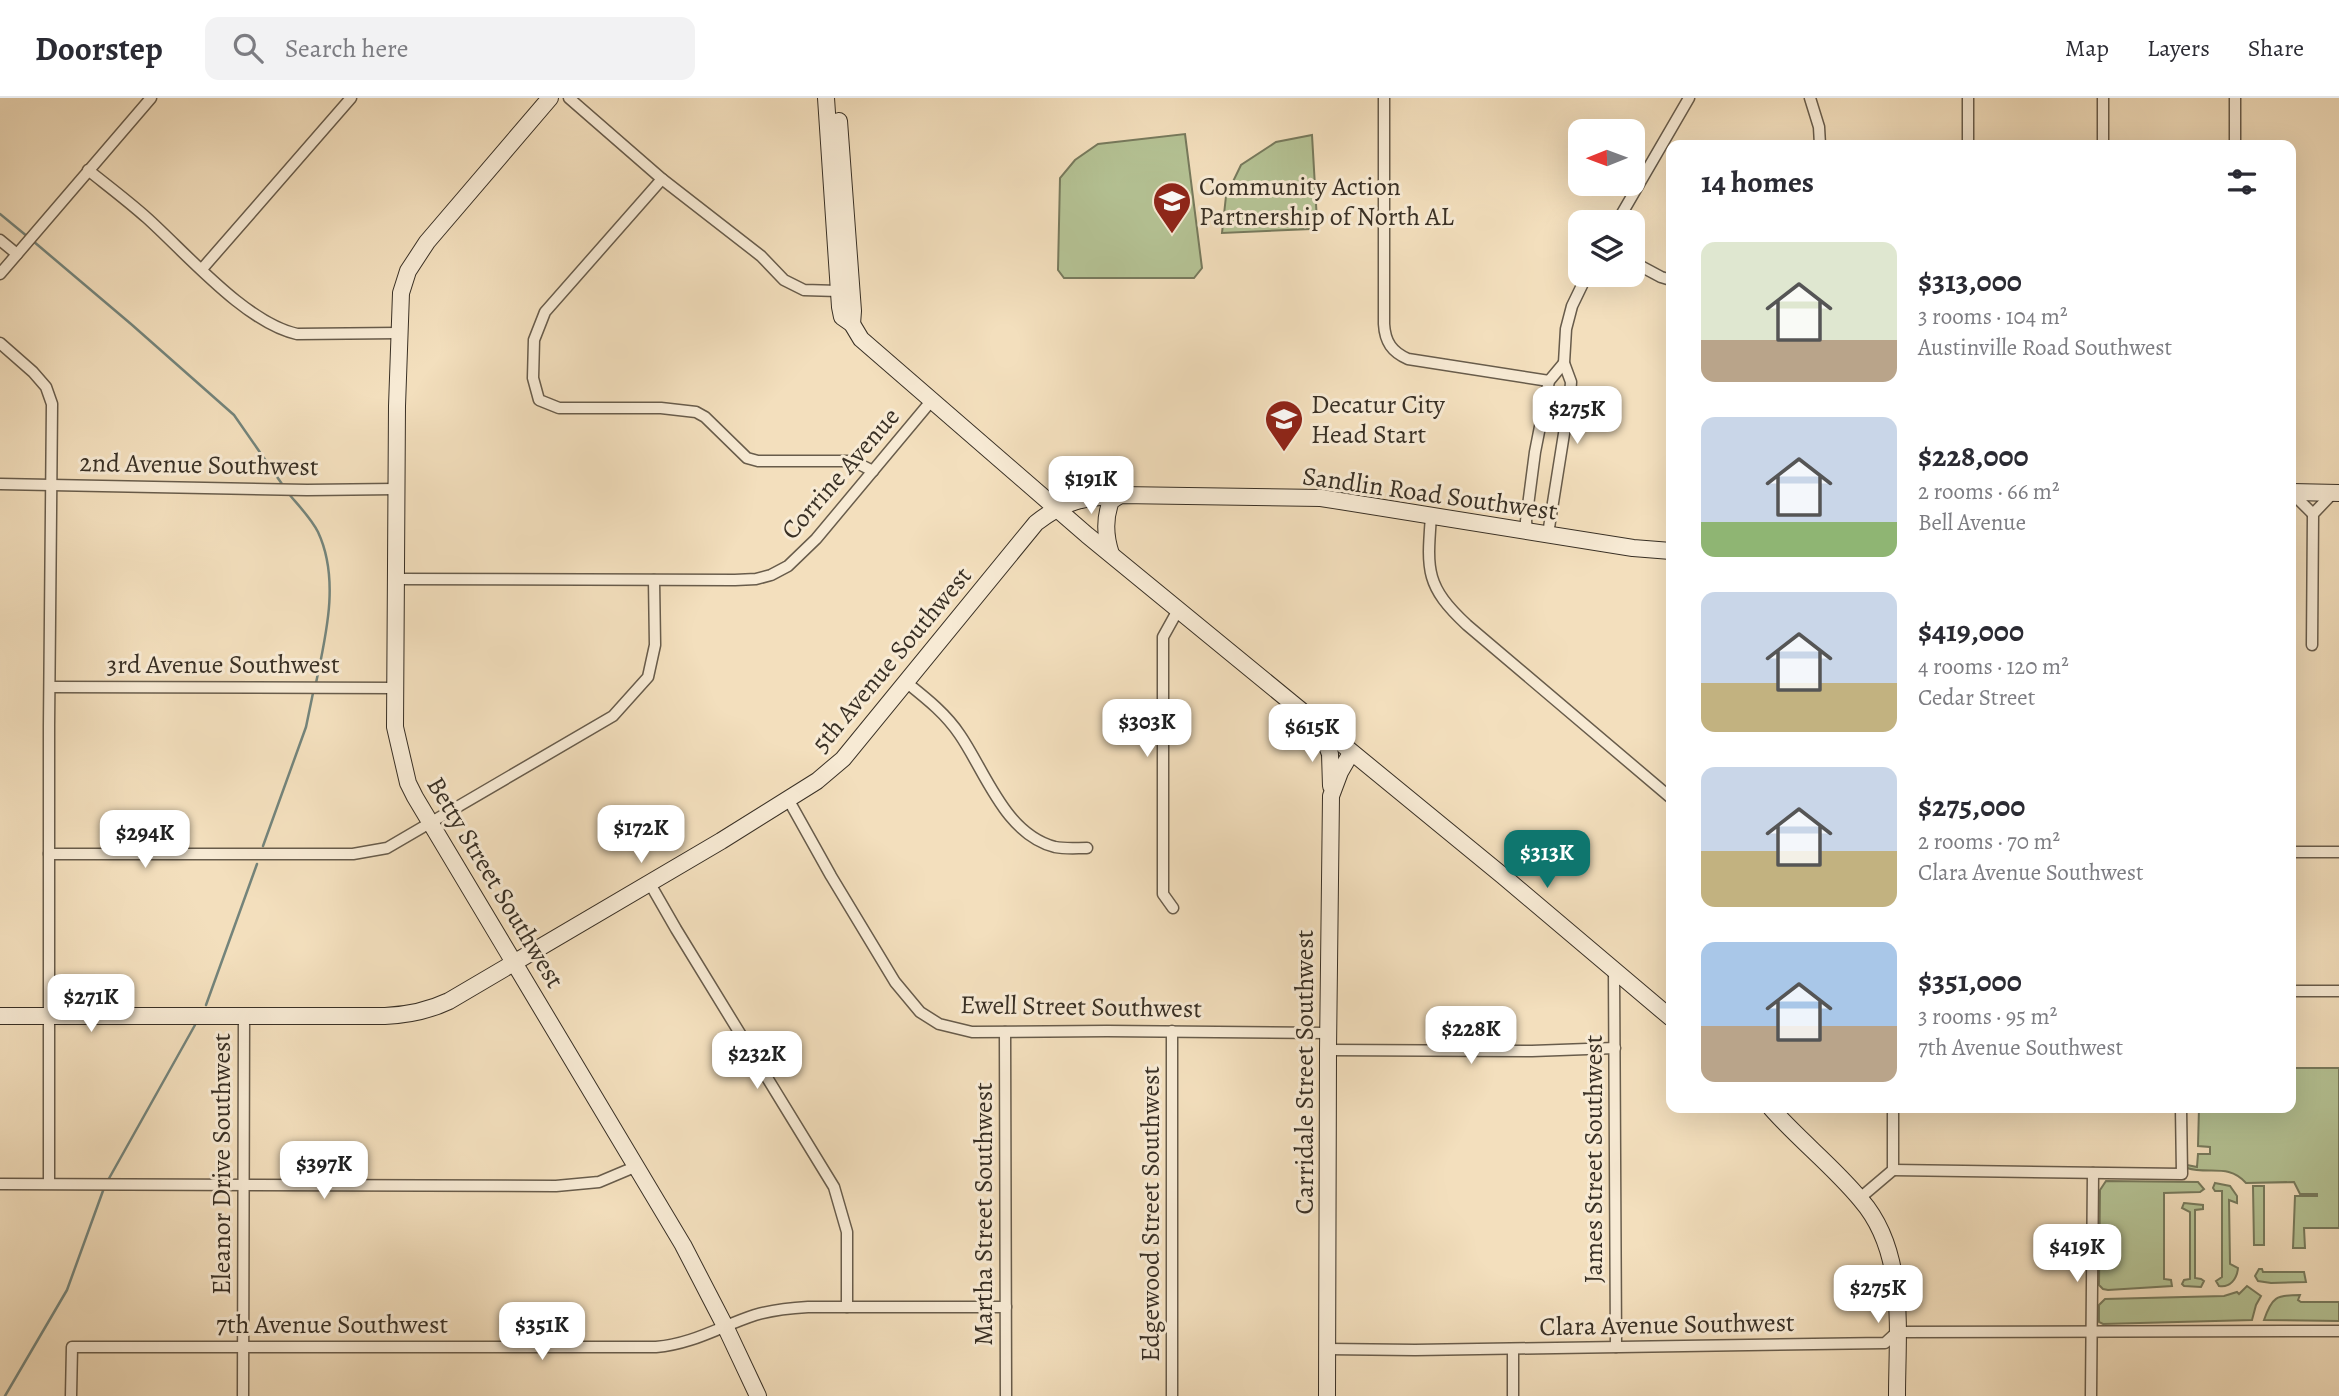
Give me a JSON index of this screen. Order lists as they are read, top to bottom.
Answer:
{
  "streets": {
    "street": [
      "2nd Avenue Southwest",
      "Corrine Avenue",
      "Sandlin Road Southwest",
      "5th Avenue Southwest",
      "3rd Avenue Southwest",
      "Betty Street Southwest",
      "Ewell Street Southwest",
      "Carridale Street Southwest",
      "James Street Southwest",
      "Eleanor Drive Southwest",
      "Martha Street Southwest",
      "Edgewood Street Southwest",
      "7th Avenue Southwest",
      "Clara Avenue Southwest"
    ]
  },
  "crossings": [
    ["2nd Avenue Southwest", "Betty Street Southwest"],
    ["Corrine Avenue", "Betty Street Southwest"],
    ["Sandlin Road Southwest", "5th Avenue Southwest"],
    ["5th Avenue Southwest", "Betty Street Southwest"],
    ["5th Avenue Southwest", "Ewell Street Southwest"],
    ["5th Avenue Southwest", "Eleanor Drive Southwest"],
    ["3rd Avenue Southwest", "Betty Street Southwest"],
    ["Betty Street Southwest", "7th Avenue Southwest"],
    ["Ewell Street Southwest", "Carridale Street Southwest"],
    ["Ewell Street Southwest", "James Street Southwest"],
    ["Ewell Street Southwest", "Martha Street Southwest"],
    ["Ewell Street Southwest", "Edgewood Street Southwest"],
    ["Carridale Street Southwest", "Clara Avenue Southwest"],
    ["James Street Southwest", "Clara Avenue Southwest"],
    ["Eleanor Drive Southwest", "7th Avenue Southwest"],
    ["Martha Street Southwest", "7th Avenue Southwest"]
  ],
  "places": {
    "school or university": ["Community Action Partnership of North AL", "Decatur City Head Start"]
  },
  "north": "left",
  "page": {
    "header": "Doorstep",
    "search": "Search here",
    "nav": ["Map", "Layers", "Share"],
    "heading": "14 homes",
    "list": [
      {
        "name": "$313,000",
        "note": "3 rooms · 104 m² · Austinville Road Southwest"
      },
      {
        "name": "$228,000",
        "note": "2 rooms · 66 m² · Bell Avenue"
      },
      {
        "name": "$419,000",
        "note": "4 rooms · 120 m² · Cedar Street"
      },
      {
        "name": "$275,000",
        "note": "2 rooms · 70 m² · Clara Avenue Southwest"
      },
      {
        "name": "$351,000",
        "note": "3 rooms · 95 m² · 7th Avenue Southwest"
      }
    ],
    "price": [
      "$275K",
      "$191K",
      "$303K",
      "$615K",
      "$172K",
      "$294K",
      "$313K",
      "$271K",
      "$228K",
      "$232K",
      "$397K",
      "$419K",
      "$275K",
      "$351K"
    ]
  }
}
